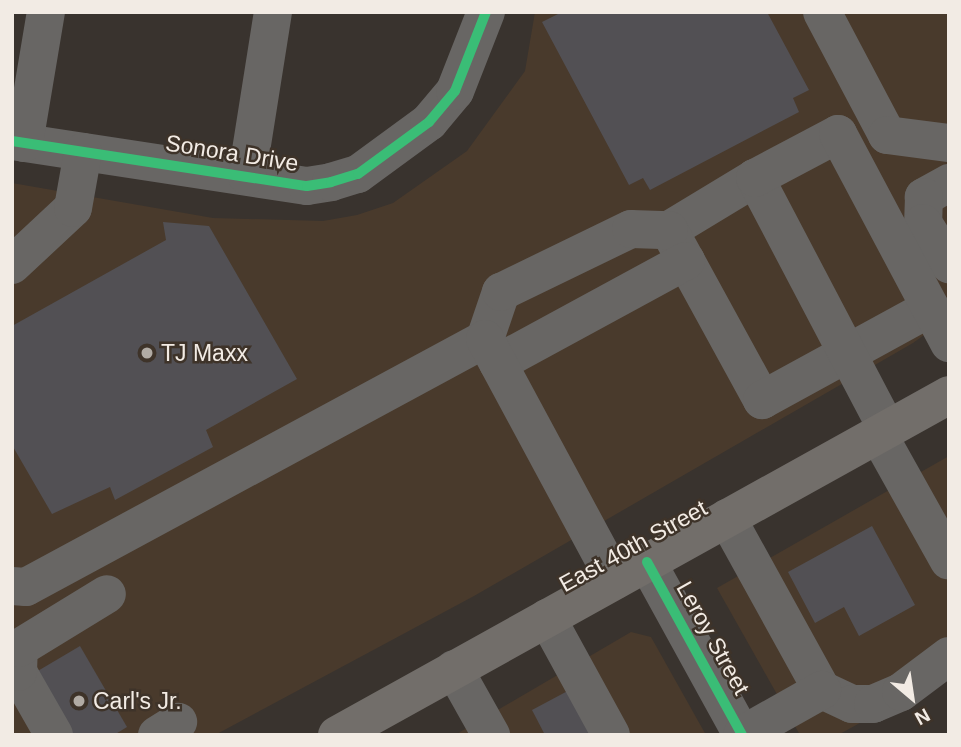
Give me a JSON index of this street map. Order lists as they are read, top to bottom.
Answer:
{
  "streets": {
    "main road": ["East 40th Street"],
    "street": ["Sonora Drive", "Leroy Street"]
  },
  "crossings": [
    ["East 40th Street", "Leroy Street"]
  ],
  "places": ["TJ Maxx", "Carl's Jr."],
  "north": "bottom right"
}
